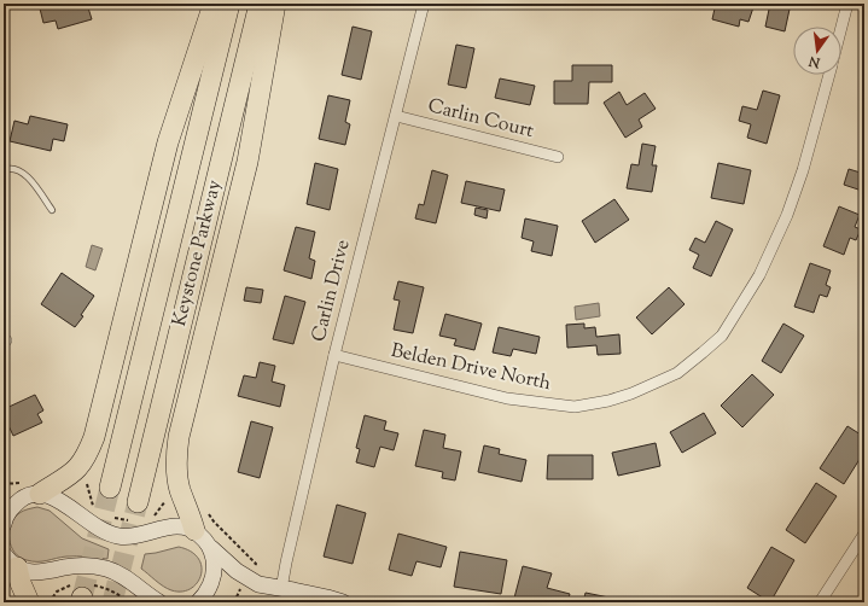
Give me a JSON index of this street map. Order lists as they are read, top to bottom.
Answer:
{
  "streets": {
    "highway": ["Keystone Parkway"],
    "street": ["Carlin Court", "Carlin Drive", "Belden Drive North"]
  },
  "crossings": [
    ["Carlin Court", "Carlin Drive"],
    ["Carlin Drive", "Belden Drive North"]
  ],
  "north": "bottom"
}
